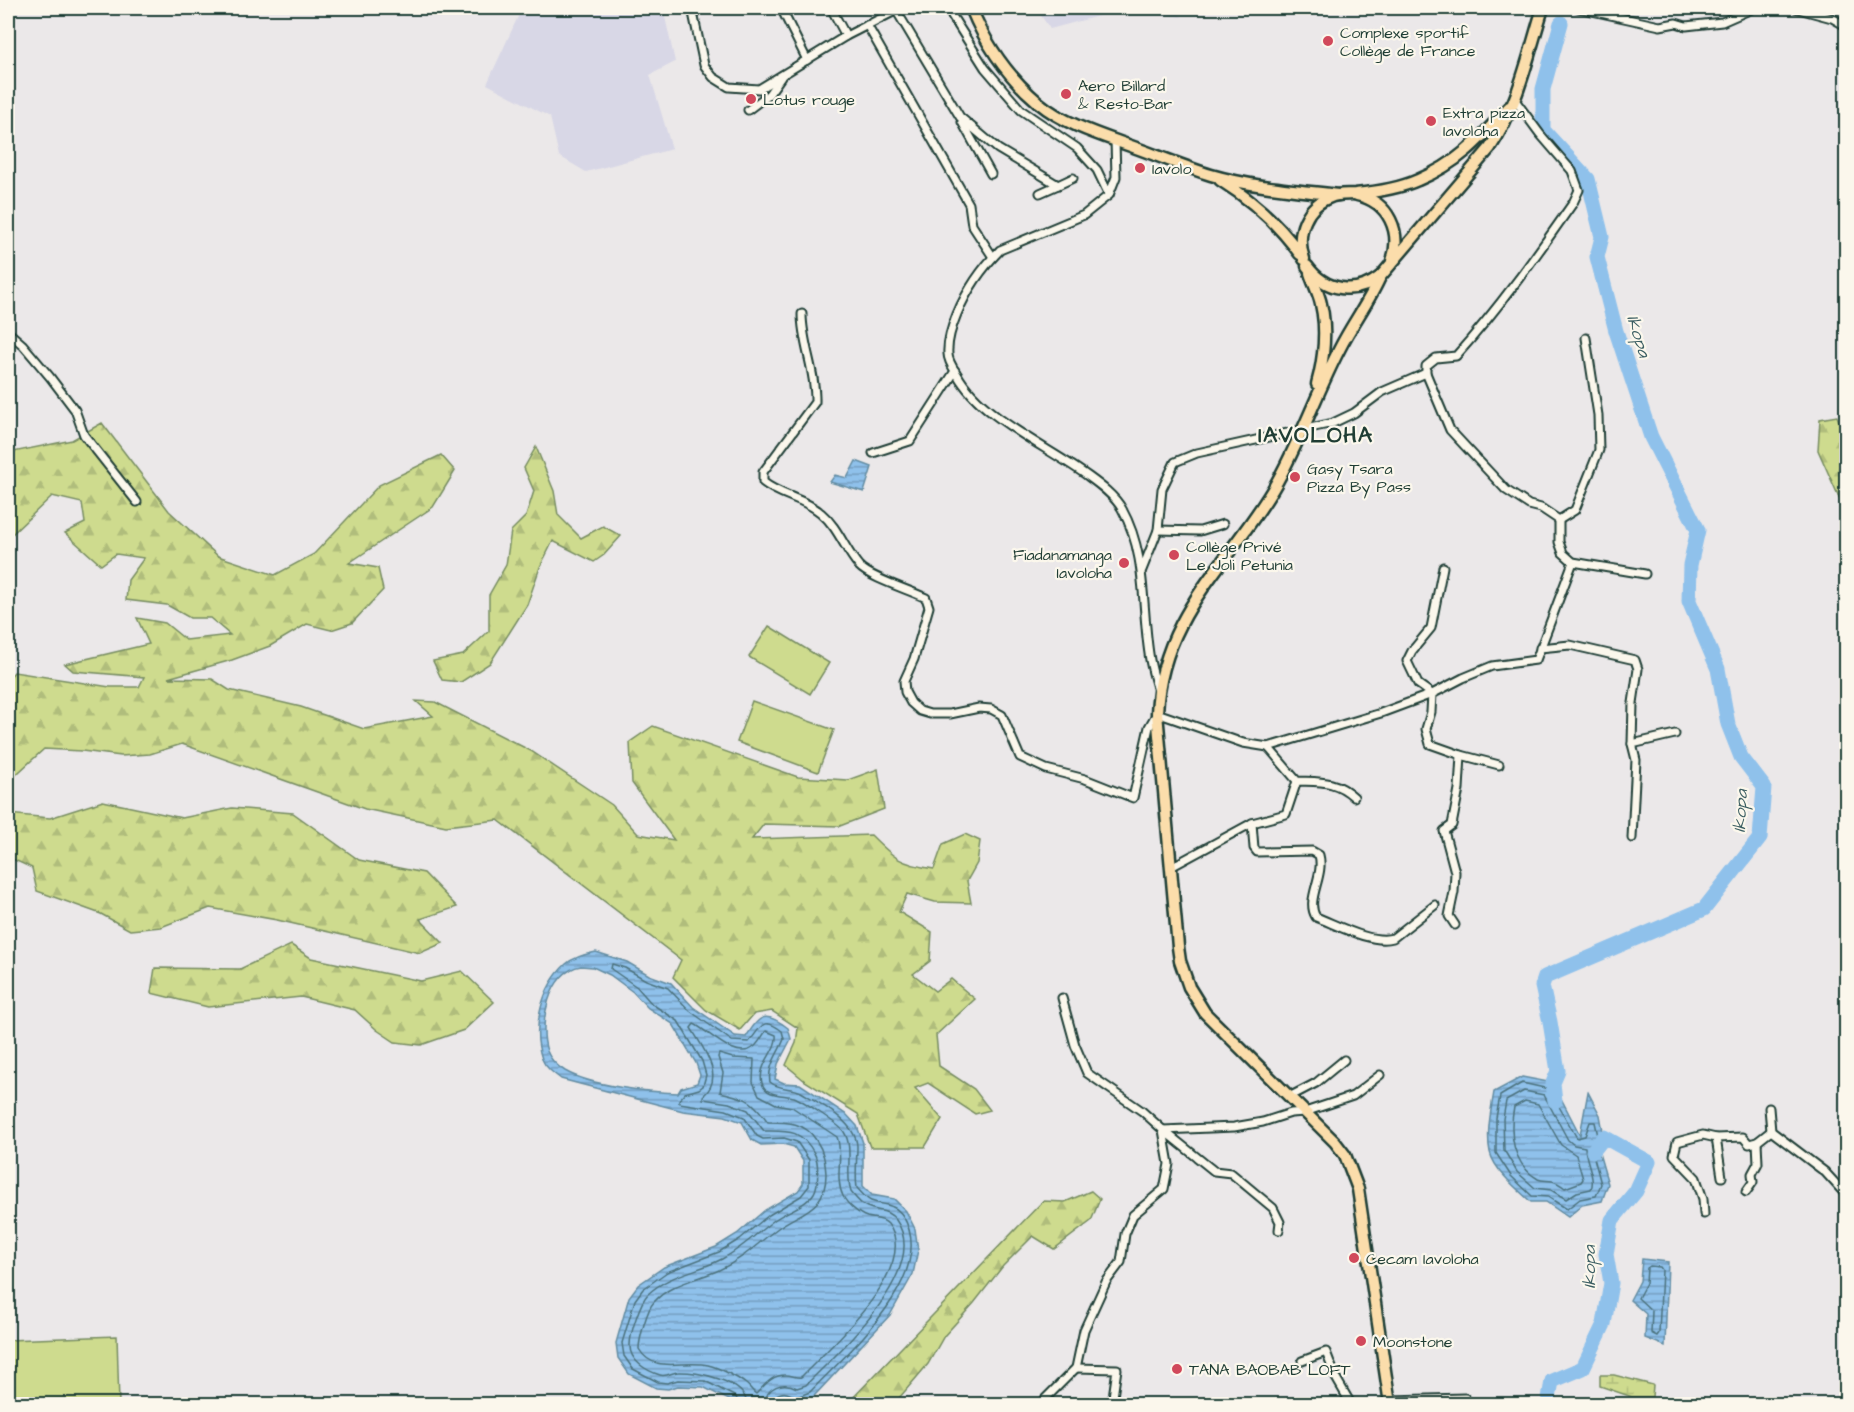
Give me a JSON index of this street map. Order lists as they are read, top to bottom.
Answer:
{
  "districts": ["IAVOLOHA"],
  "water": ["Ikopa"],
  "places": [
    "Complexe sportif Collège de France",
    "Aero Billard & Resto-Bar",
    "Lotus rouge",
    "Extra pizza Iavoloha",
    "Iavolo",
    "Gasy Tsara Pizza By Pass",
    "Collège Privé Le Joli Petunia",
    "Fiadanamanga Iavoloha",
    "Cecam Iavoloha",
    "Moonstone",
    "TANA BAOBAB LOFT"
  ]
}
